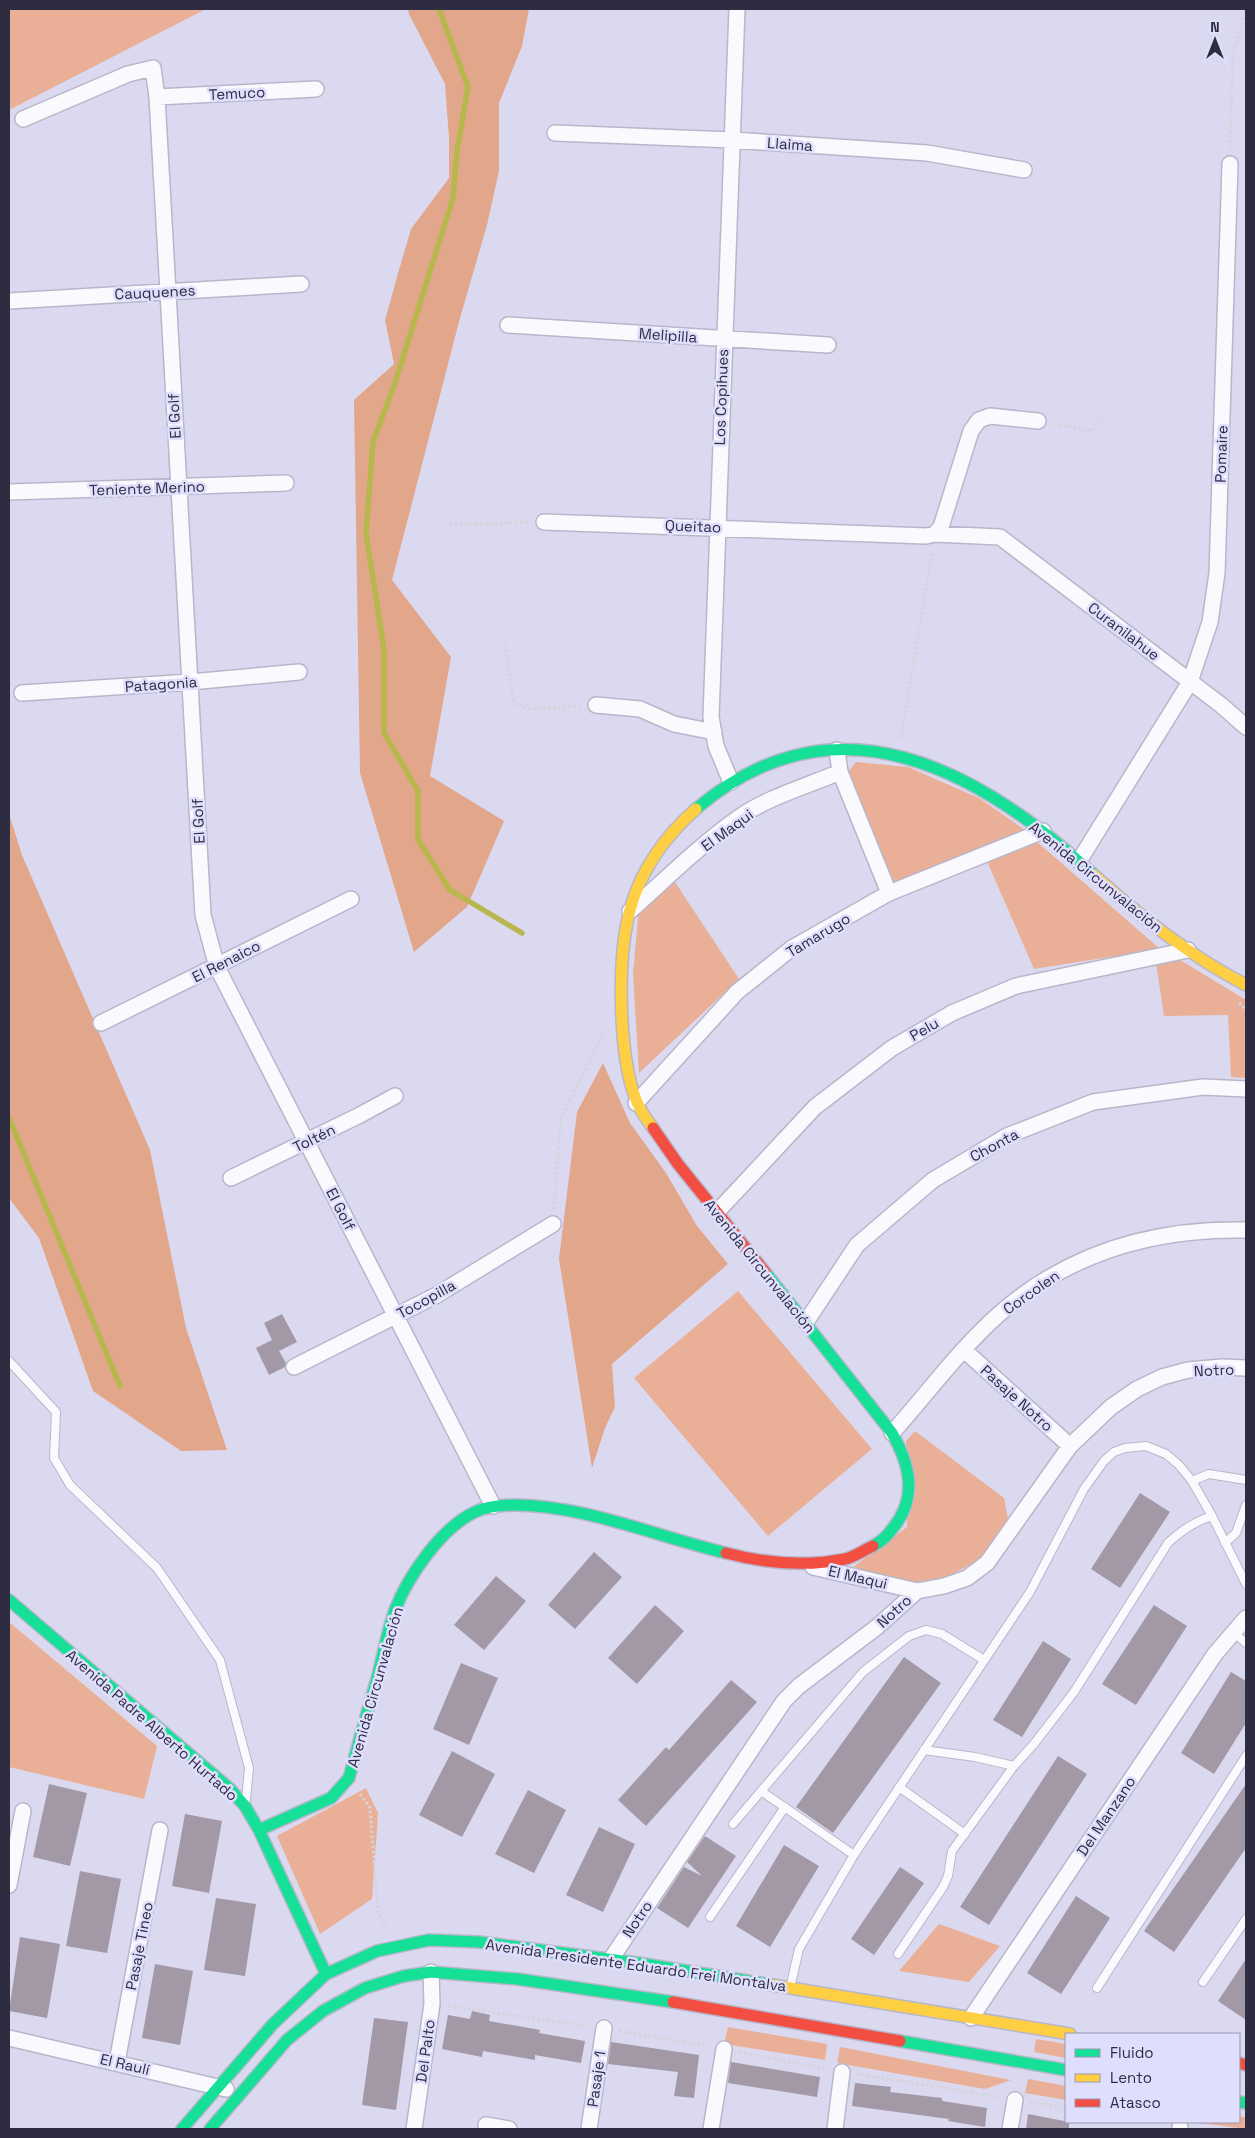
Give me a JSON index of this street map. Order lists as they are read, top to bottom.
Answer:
{
  "streets": {
    "street": [
      "Temuco",
      "Llaima",
      "Cauquenes",
      "Melipilla",
      "Los Copihues",
      "El Golf",
      "Pomaire",
      "Teniente Merino",
      "Queitao",
      "Curanilahue",
      "Patagonia",
      "El Maqui",
      "Avenida Circunvalación",
      "Tamarugo",
      "El Renaico",
      "Pelu",
      "Toltén",
      "Chonta",
      "Corcolen",
      "Tocopilla",
      "Notro",
      "Pasaje Notro",
      "Avenida Padre Alberto Hurtado",
      "Del Manzano",
      "Pasaje Tineo",
      "Avenida Presidente Eduardo Frei Montalva",
      "Del Palto",
      "El Raulí",
      "Pasaje 1"
    ]
  },
  "crossings": [
    ["Temuco", "El Golf"],
    ["Llaima", "Los Copihues"],
    ["Cauquenes", "El Golf"],
    ["Melipilla", "Los Copihues"],
    ["Los Copihues", "Queitao"],
    ["Los Copihues", "Avenida Circunvalación"],
    ["El Golf", "Teniente Merino"],
    ["El Golf", "Patagonia"],
    ["El Golf", "Avenida Circunvalación"],
    ["El Golf", "El Renaico"],
    ["El Golf", "Toltén"],
    ["El Golf", "Tocopilla"],
    ["Pomaire", "Curanilahue"],
    ["Pomaire", "Avenida Circunvalación"],
    ["Queitao", "Curanilahue"],
    ["El Maqui", "Avenida Circunvalación"],
    ["El Maqui", "Notro"],
    ["Avenida Circunvalación", "Tamarugo"],
    ["Avenida Circunvalación", "Pelu"],
    ["Avenida Circunvalación", "Chonta"],
    ["Avenida Circunvalación", "Corcolen"],
    ["Avenida Circunvalación", "Avenida Padre Alberto Hurtado"],
    ["Corcolen", "Pasaje Notro"],
    ["Notro", "Pasaje Notro"],
    ["Notro", "Avenida Presidente Eduardo Frei Montalva"],
    ["Avenida Padre Alberto Hurtado", "Avenida Presidente Eduardo Frei Montalva"],
    ["Del Manzano", "Avenida Presidente Eduardo Frei Montalva"],
    ["Pasaje Tineo", "El Raulí"],
    ["Avenida Presidente Eduardo Frei Montalva", "Del Palto"],
    ["Avenida Presidente Eduardo Frei Montalva", "El Raulí"]
  ],
  "legend": ["Fluido", "Lento", "Atasco"],
  "north": "top"
}
